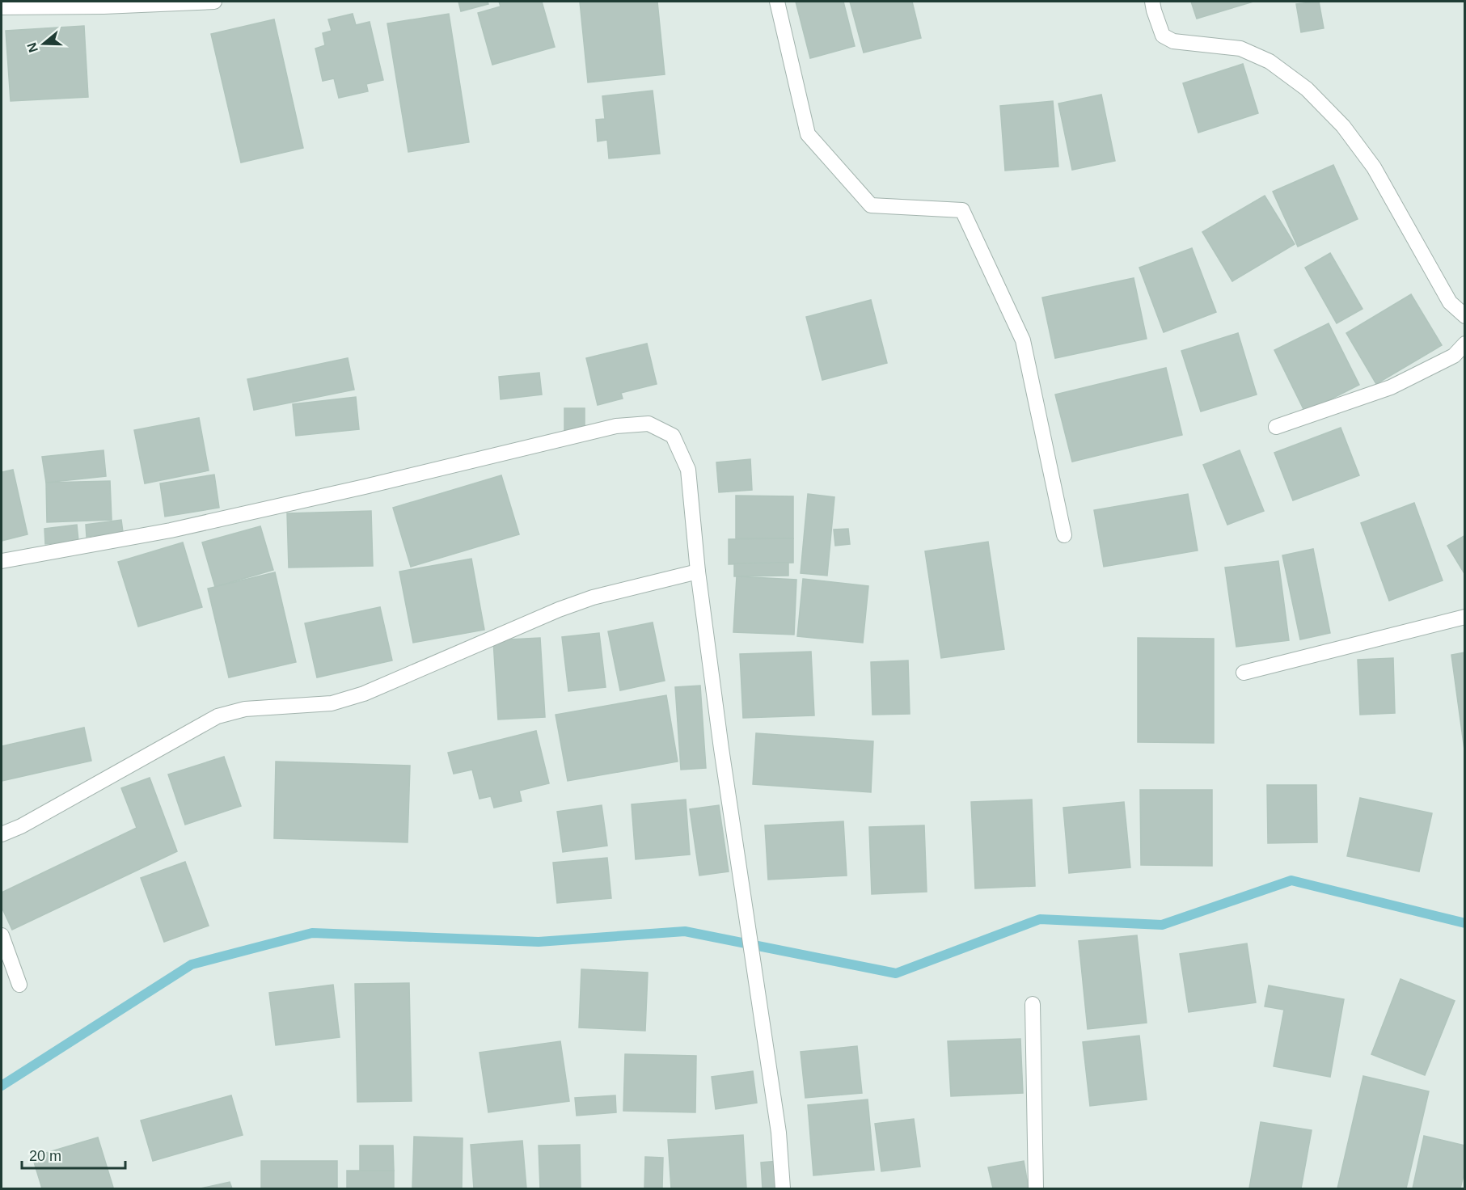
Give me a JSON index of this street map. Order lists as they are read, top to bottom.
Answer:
{
  "scale_bar": "20 m",
  "north": "left"
}
